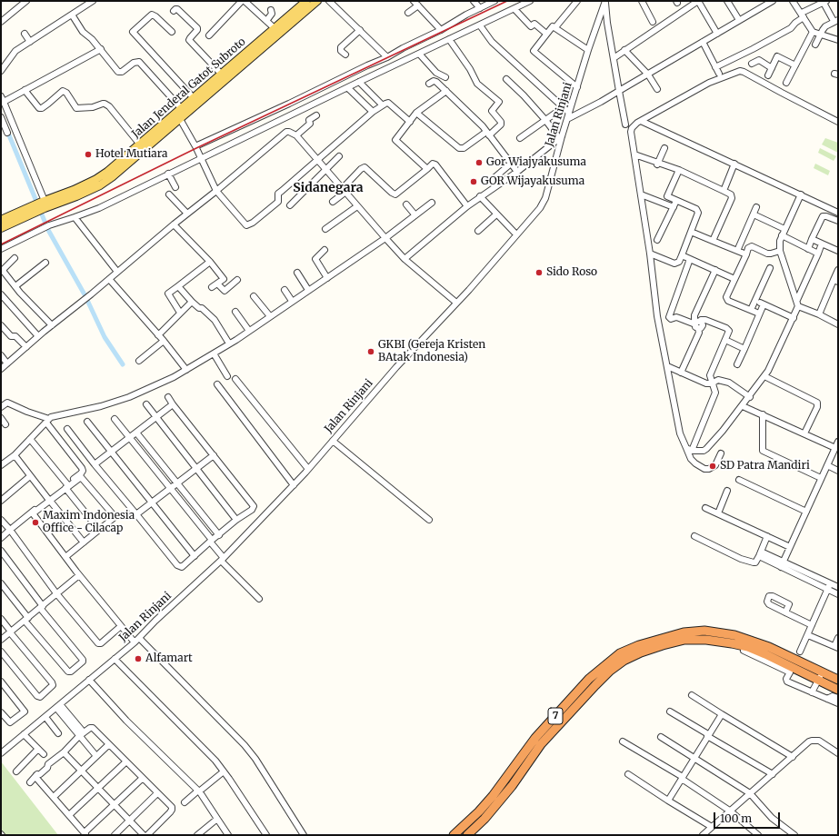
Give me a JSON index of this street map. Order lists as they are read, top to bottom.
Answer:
{
  "streets": {
    "highway": ["7"],
    "main road": ["Jalan Jenderal Gatot Subroto"],
    "street": ["Jalan Rinjani"]
  },
  "districts": ["Sidanegara"],
  "places": [
    "Hotel Mutiara",
    "Gor Wiajyakusuma",
    "GOR Wijayakusuma",
    "Sido Roso",
    "GKBI (Gereja Kristen BAtak Indonesia)",
    "SD Patra Mandiri",
    "Maxim Indonesia Office - Cilacap",
    "Alfamart"
  ],
  "scale_bar": "100 m"
}
